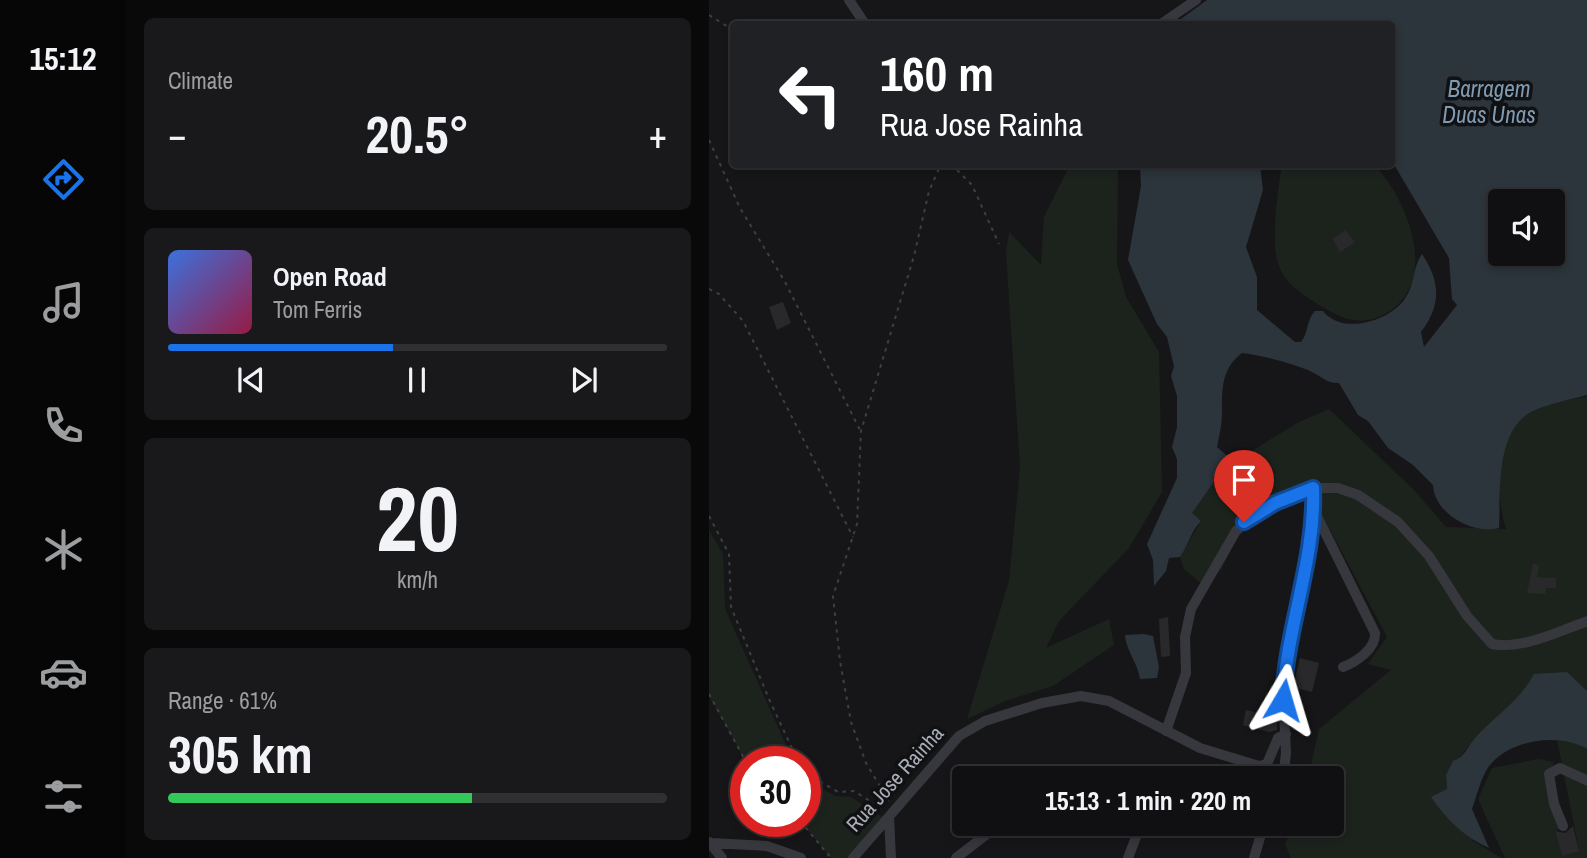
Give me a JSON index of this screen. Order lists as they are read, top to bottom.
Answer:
{
  "streets": {
    "street": ["Rua Jose Rainha"]
  },
  "water": ["Barragem Duas Unas"],
  "page": {
    "tabs": "15:12",
    "tile": [
      "Climate",
      ["20", "km/h"],
      ["Range · 61%", "305 km"]
    ],
    "turn": ["160 m", "Rua Jose Rainha"],
    "heat": ["−", "20.5°", "+"],
    "song": ["Open Road", "Tom Ferris"],
    "limit": "30",
    "trip": "15:13 · 1 min · 220 m"
  }
}
